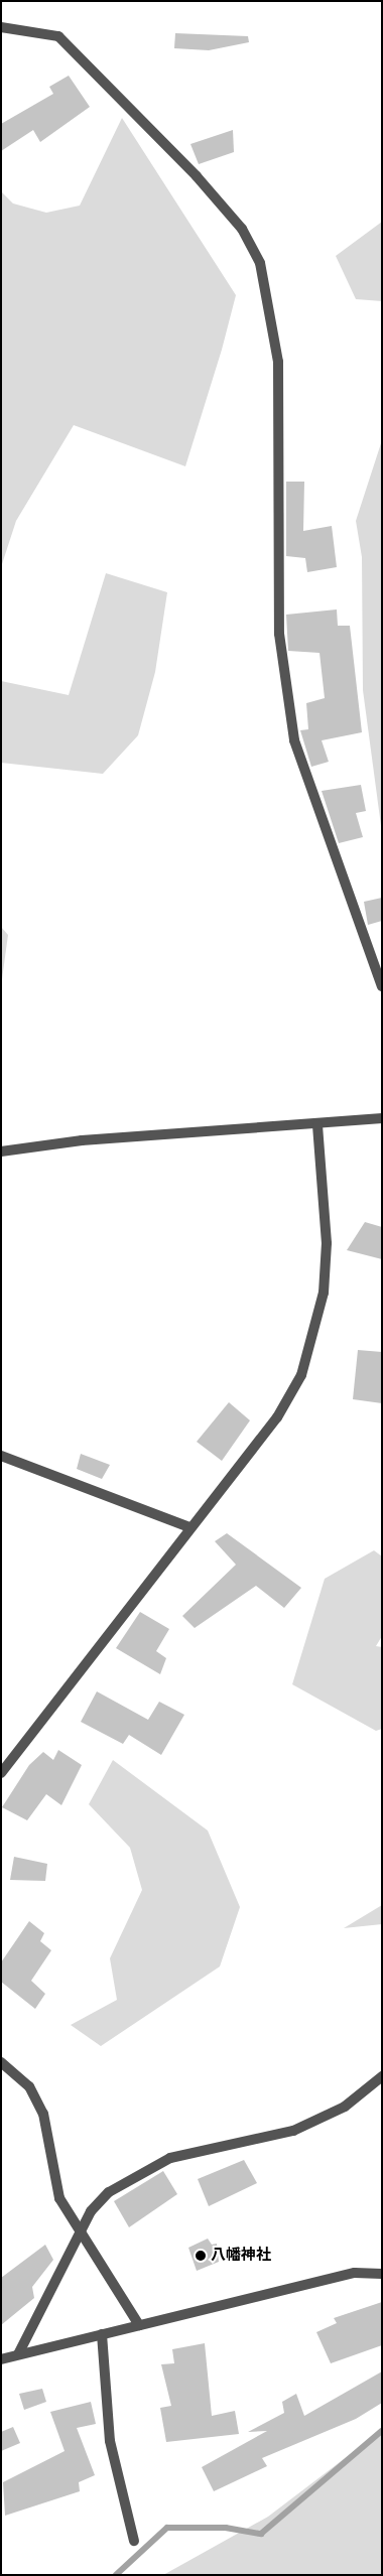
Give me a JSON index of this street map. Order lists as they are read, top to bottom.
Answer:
{
  "places": ["八幡神社"]
}
